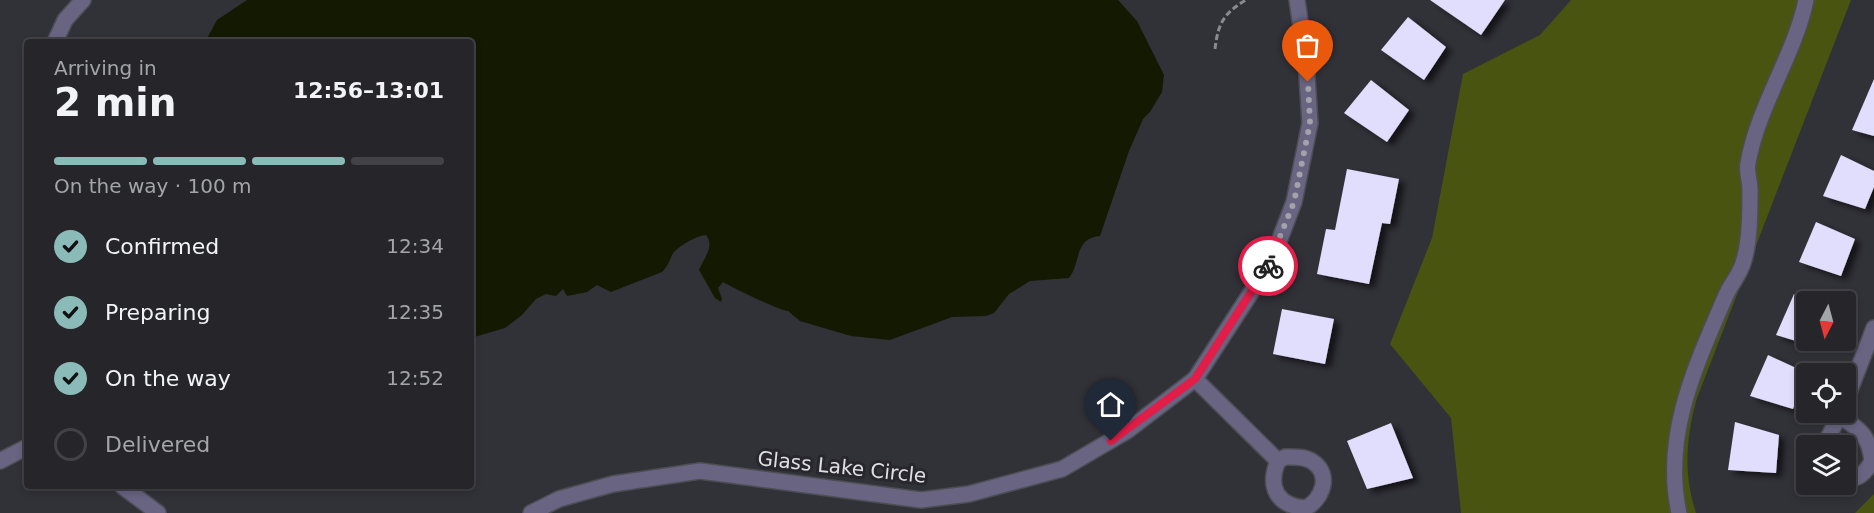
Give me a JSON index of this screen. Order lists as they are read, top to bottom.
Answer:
{
  "streets": {
    "street": ["Glass Lake Circle"]
  },
  "north": "bottom",
  "page": {
    "heading": ["2 min", "Arriving in", "12:56–13:01"],
    "bar": "On the way · 100 m",
    "list": [
      ["Confirmed", "12:34"],
      ["Preparing", "12:35"],
      ["On the way", "12:52"],
      "Delivered"
    ]
  }
}
